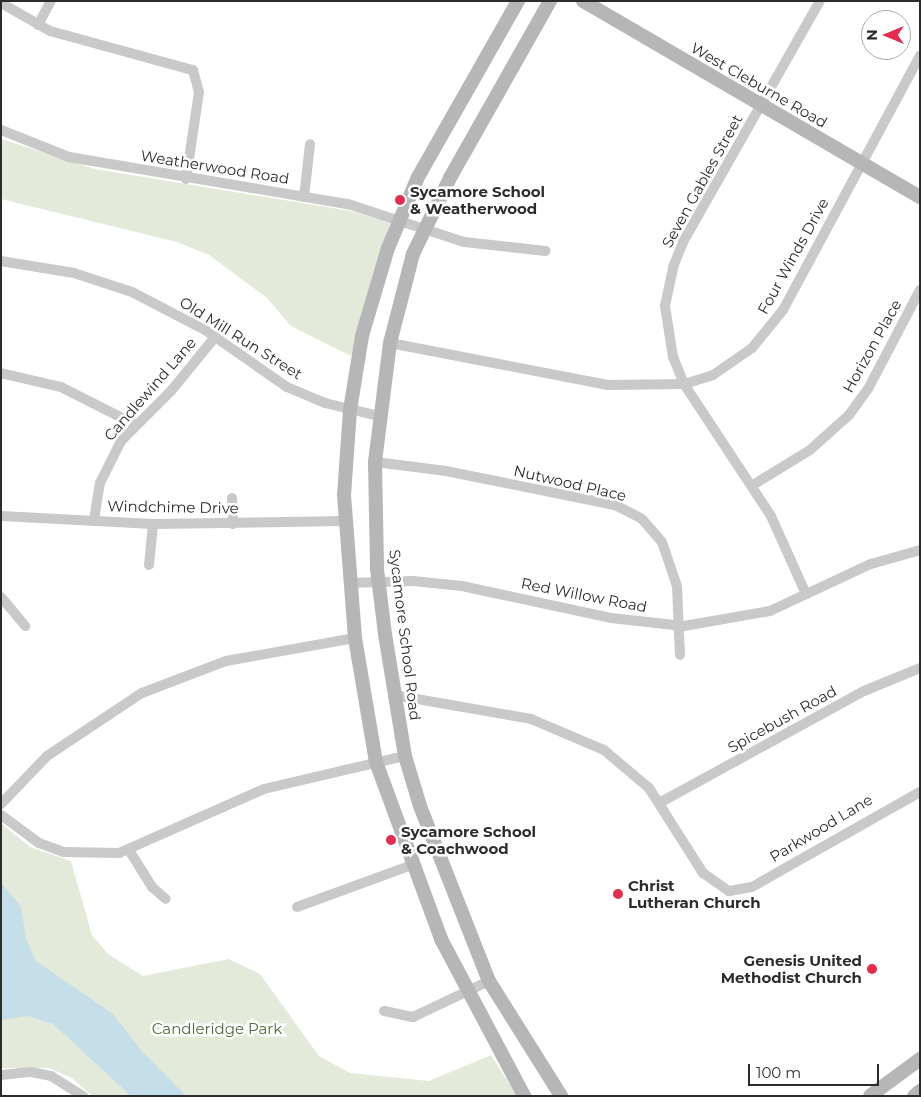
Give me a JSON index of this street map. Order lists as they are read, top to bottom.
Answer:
{
  "streets": {
    "main road": ["West Cleburne Road", "Sycamore School Road"],
    "street": [
      "Weatherwood Road",
      "Seven Gables Street",
      "Four Winds Drive",
      "Old Mill Run Street",
      "Horizon Place",
      "Candlewind Lane",
      "Nutwood Place",
      "Windchime Drive",
      "Red Willow Road",
      "Spicebush Road",
      "Parkwood Lane"
    ]
  },
  "crossings": [
    ["West Cleburne Road", "Seven Gables Street"],
    ["West Cleburne Road", "Four Winds Drive"],
    ["Weatherwood Road", "Sycamore School Road"],
    ["Seven Gables Street", "Four Winds Drive"],
    ["Seven Gables Street", "Horizon Place"],
    ["Seven Gables Street", "Red Willow Road"],
    ["Four Winds Drive", "Sycamore School Road"],
    ["Old Mill Run Street", "Candlewind Lane"],
    ["Old Mill Run Street", "Sycamore School Road"],
    ["Candlewind Lane", "Windchime Drive"],
    ["Nutwood Place", "Red Willow Road"],
    ["Nutwood Place", "Sycamore School Road"],
    ["Red Willow Road", "Sycamore School Road"],
    ["Sycamore School Road", "Parkwood Lane"],
    ["Spicebush Road", "Parkwood Lane"]
  ],
  "parks": ["Candleridge Park"],
  "places": [
    "Sycamore School & Weatherwood",
    "Sycamore School & Coachwood",
    "Christ Lutheran Church",
    "Genesis United Methodist Church"
  ],
  "scale_bar": "100 m",
  "north": "left"
}
